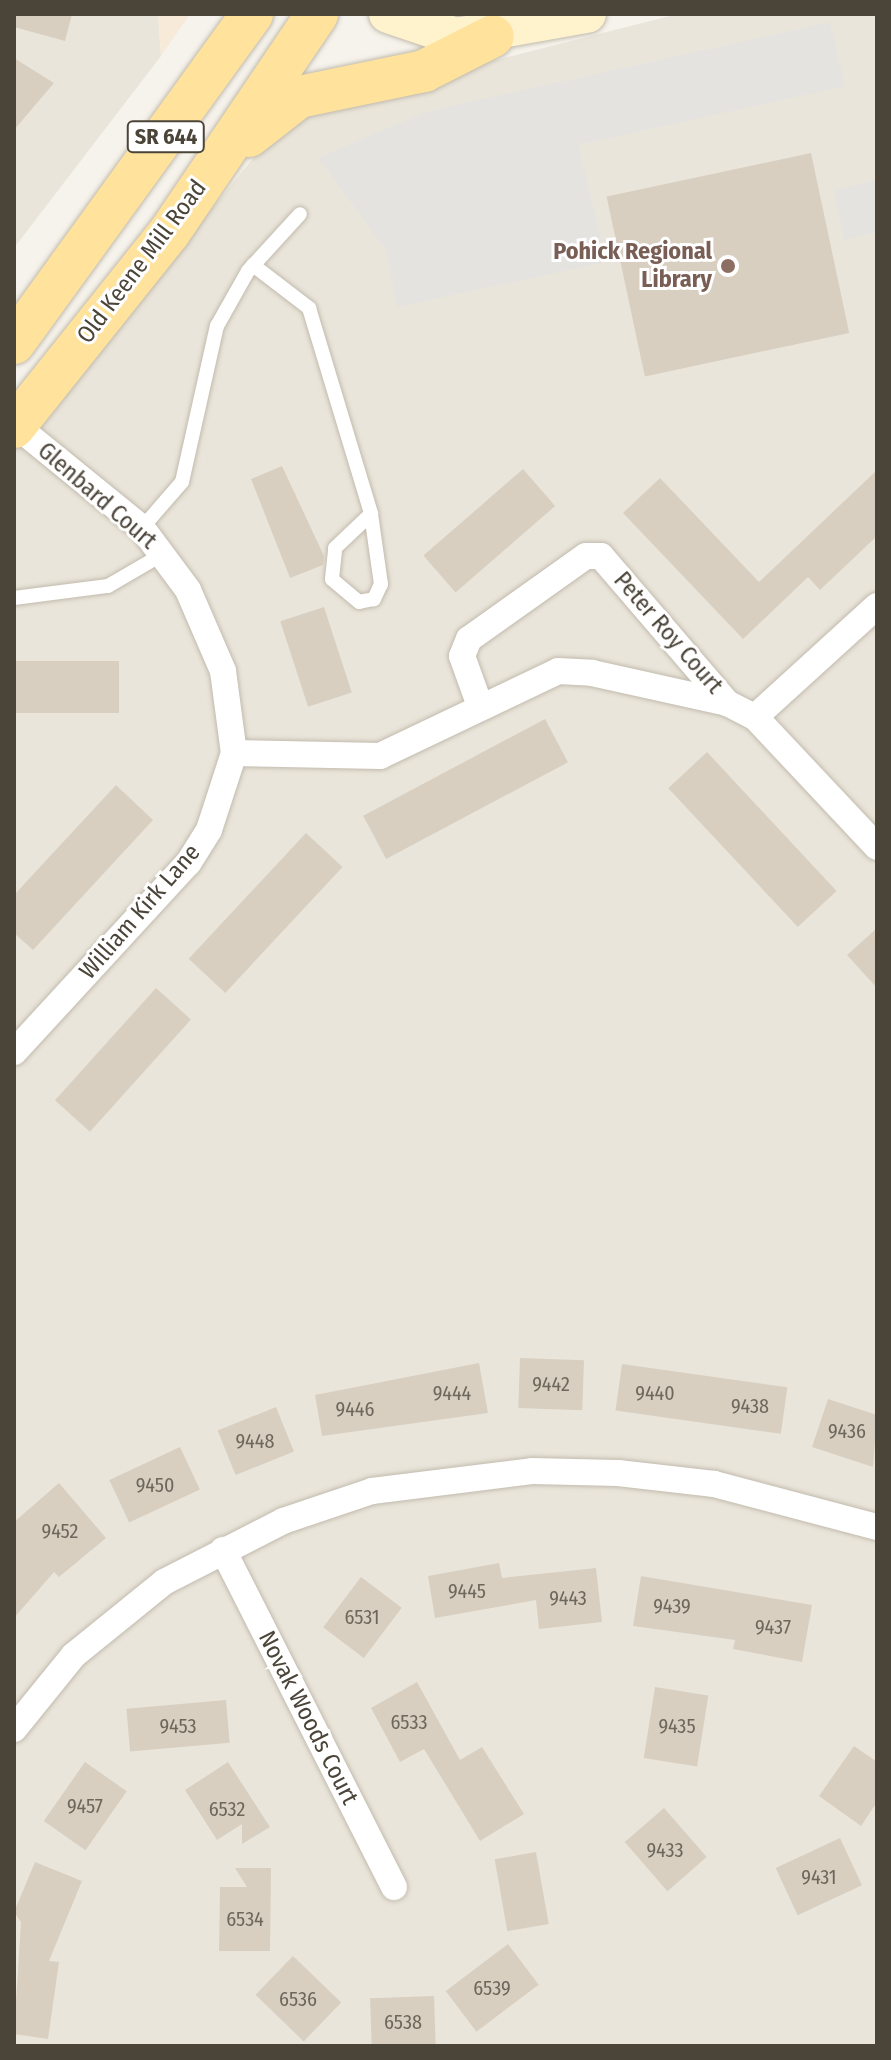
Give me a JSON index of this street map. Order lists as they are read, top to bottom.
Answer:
{
  "streets": {
    "main road": ["SR 644", "Old Keene Mill Road"],
    "street": [
      "Glenbard Court",
      "Peter Roy Court",
      "William Kirk Lane",
      "Novak Woods Court"
    ]
  },
  "crossings": [
    ["Old Keene Mill Road", "Glenbard Court"],
    ["Glenbard Court", "Peter Roy Court"],
    ["Glenbard Court", "William Kirk Lane"],
    ["Peter Roy Court", "William Kirk Lane"]
  ],
  "places": ["Pohick Regional Library"],
  "house_numbers": [
    "9442",
    "9444",
    "9440",
    "9438",
    "9446",
    "9436",
    "9448",
    "9450",
    "9452",
    "9445",
    "9443",
    "9439",
    "6531",
    "9437",
    "6533",
    "9453",
    "9435",
    "9457",
    "6532",
    "9433",
    "9431",
    "6534",
    "6539",
    "6536",
    "6538"
  ]
}
